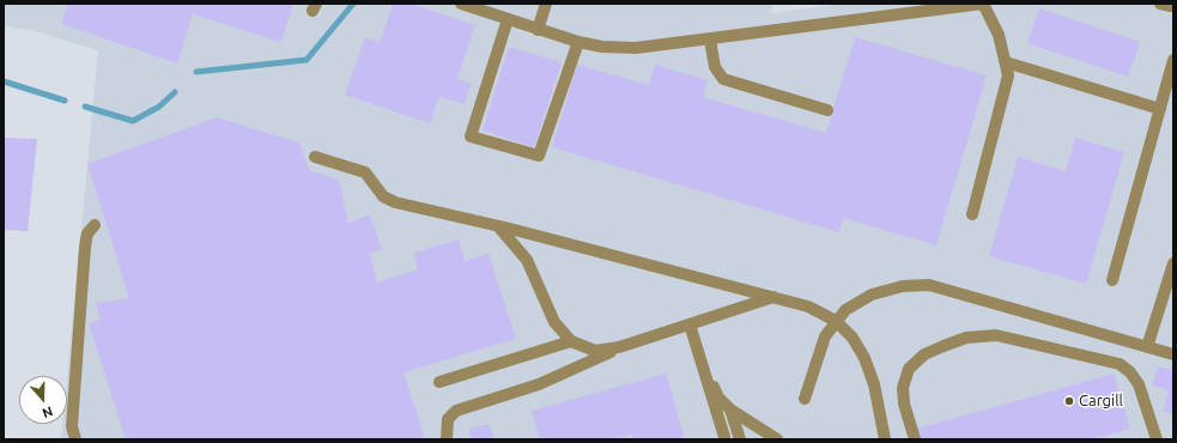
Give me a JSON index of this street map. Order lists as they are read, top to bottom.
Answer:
{
  "places": ["Cargill"],
  "north": "bottom"
}
